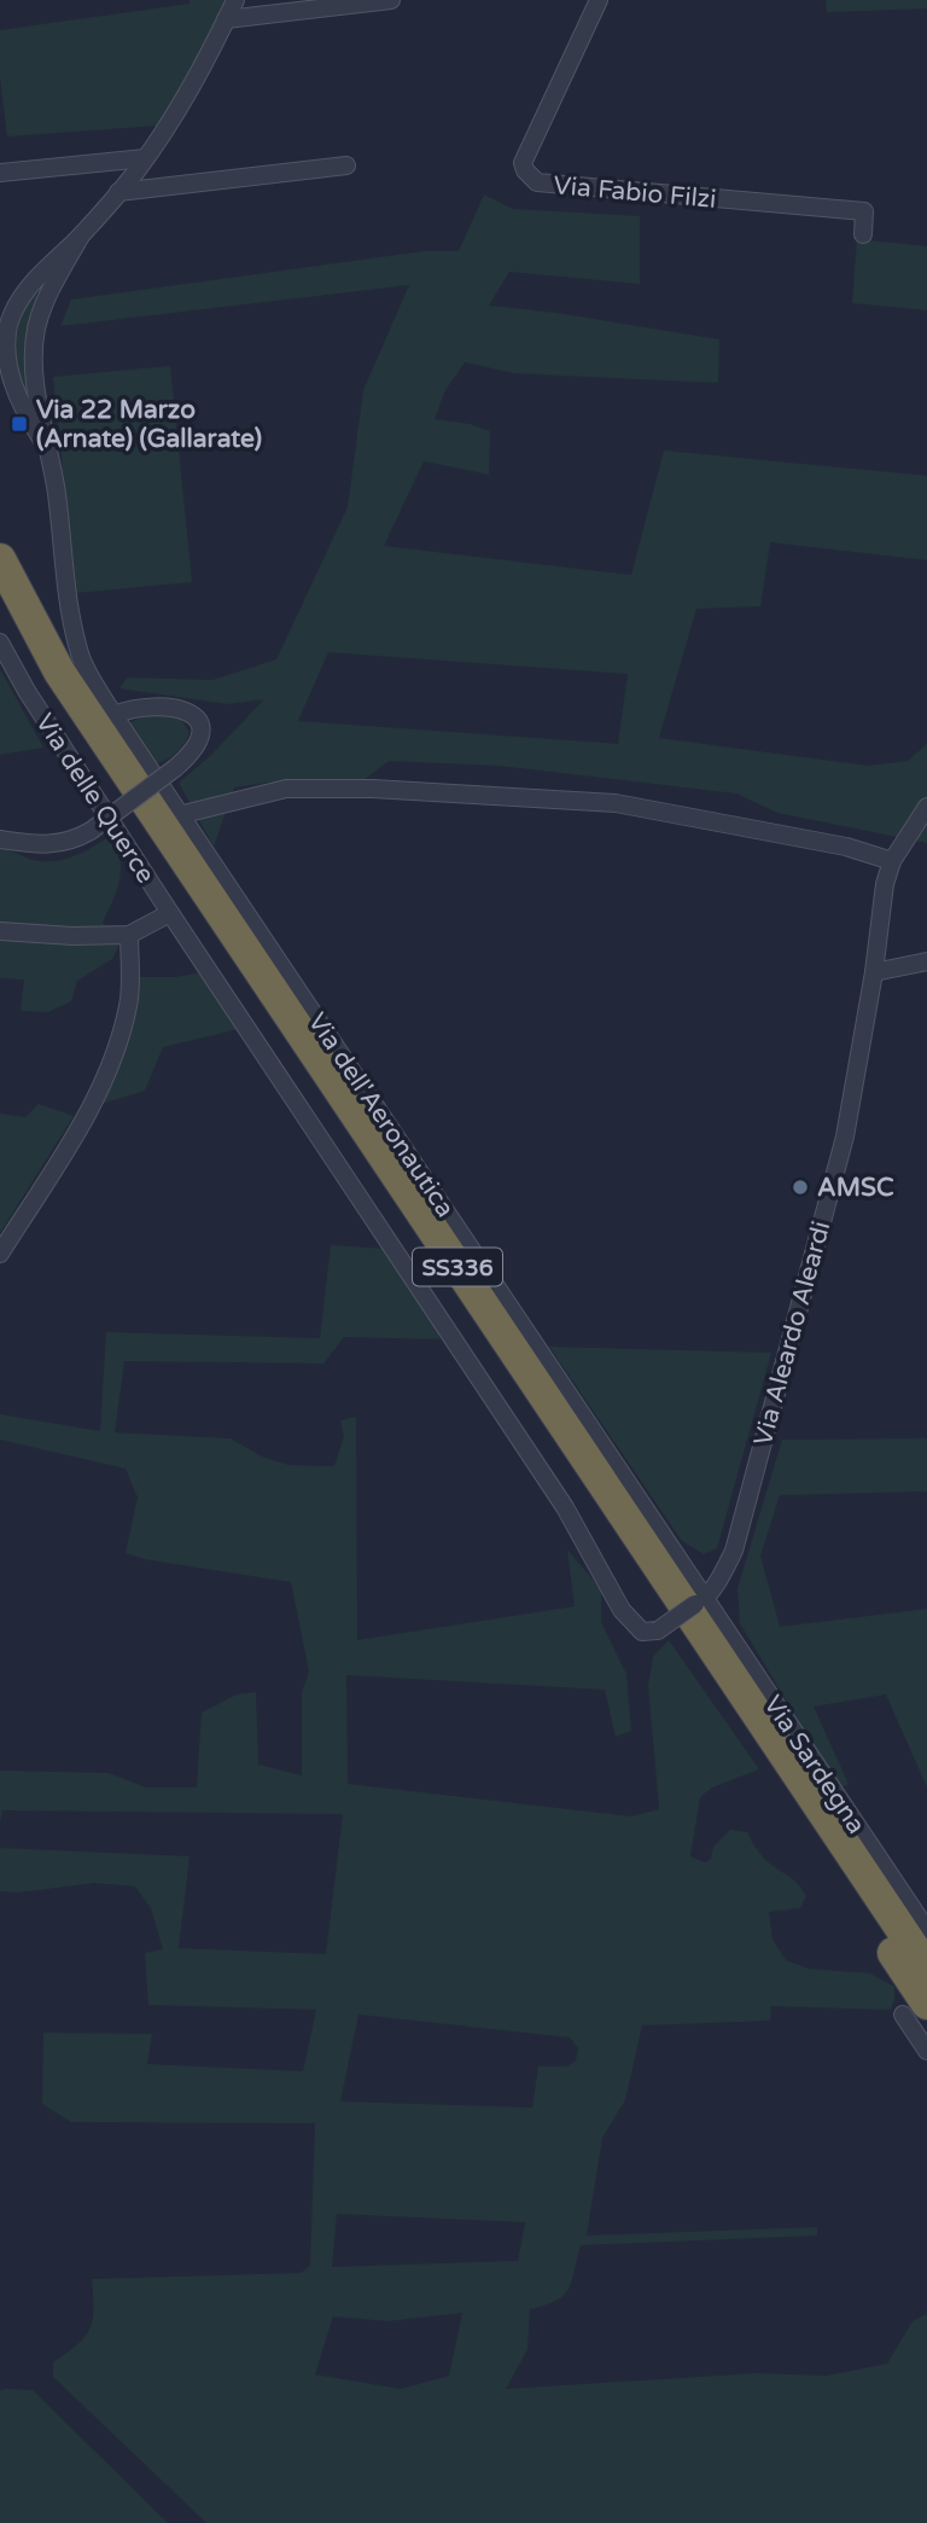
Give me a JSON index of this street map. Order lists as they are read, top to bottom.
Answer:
{
  "streets": {
    "highway": ["SS336"],
    "street": [
      "Via Fabio Filzi",
      "Via delle Querce",
      "Via dell'Aeronautica",
      "Via Aleardo Aleardi",
      "Via Sardegna"
    ]
  },
  "crossings": [
    ["Via dell'Aeronautica", "Via Aleardo Aleardi"],
    ["Via dell'Aeronautica", "Via Sardegna"],
    ["Via Aleardo Aleardi", "Via Sardegna"]
  ],
  "places": {
    "transit": ["Via 22 Marzo (Arnate) (Gallarate)"],
    "other": ["AMSC"]
  }
}
